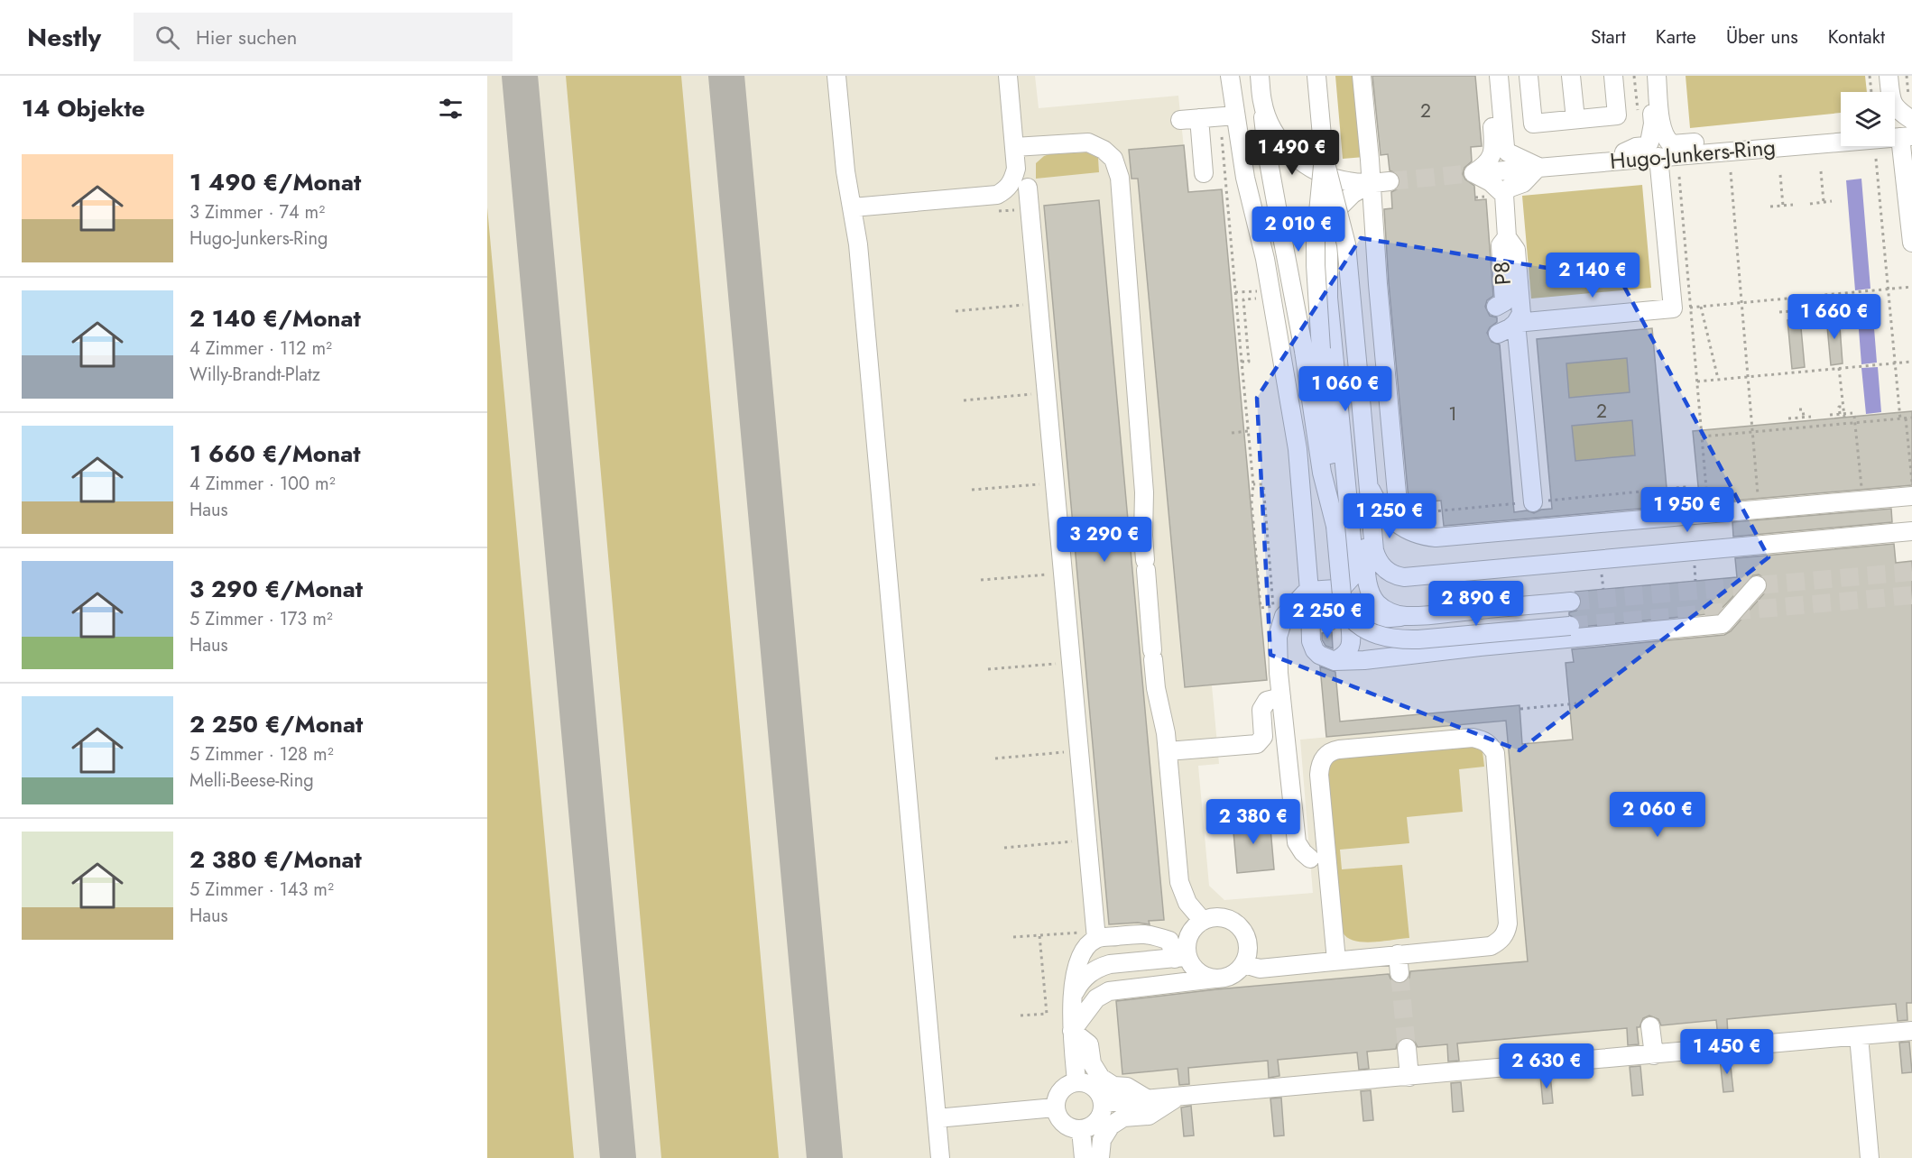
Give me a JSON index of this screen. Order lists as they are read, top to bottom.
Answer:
{
  "streets": {
    "street": ["Hugo-Junkers-Ring", "P8"]
  },
  "house_numbers": ["2", "2", "1"],
  "page": {
    "header": "Nestly",
    "search": "Hier suchen",
    "nav": [
      "Start",
      "Karte",
      "Über uns",
      "Kontakt"
    ],
    "heading": "14 Objekte",
    "price": [
      "1 490 €",
      "2 010 €",
      "2 140 €",
      "1 660 €",
      "1 060 €",
      "1 950 €",
      "1 250 €",
      "3 290 €",
      "2 890 €",
      "2 250 €",
      "2 060 €",
      "2 380 €",
      "1 450 €",
      "2 630 €"
    ],
    "list": [
      {
        "name": "1 490 €/Monat",
        "note": "3 Zimmer · 74 m² · Hugo-Junkers-Ring"
      },
      {
        "name": "2 140 €/Monat",
        "note": "4 Zimmer · 112 m² · Willy-Brandt-Platz"
      },
      {
        "name": "1 660 €/Monat",
        "note": "4 Zimmer · 100 m² · Haus"
      },
      {
        "name": "3 290 €/Monat",
        "note": "5 Zimmer · 173 m² · Haus"
      },
      {
        "name": "2 250 €/Monat",
        "note": "5 Zimmer · 128 m² · Melli-Beese-Ring"
      },
      {
        "name": "2 380 €/Monat",
        "note": "5 Zimmer · 143 m² · Haus"
      }
    ]
  }
}
